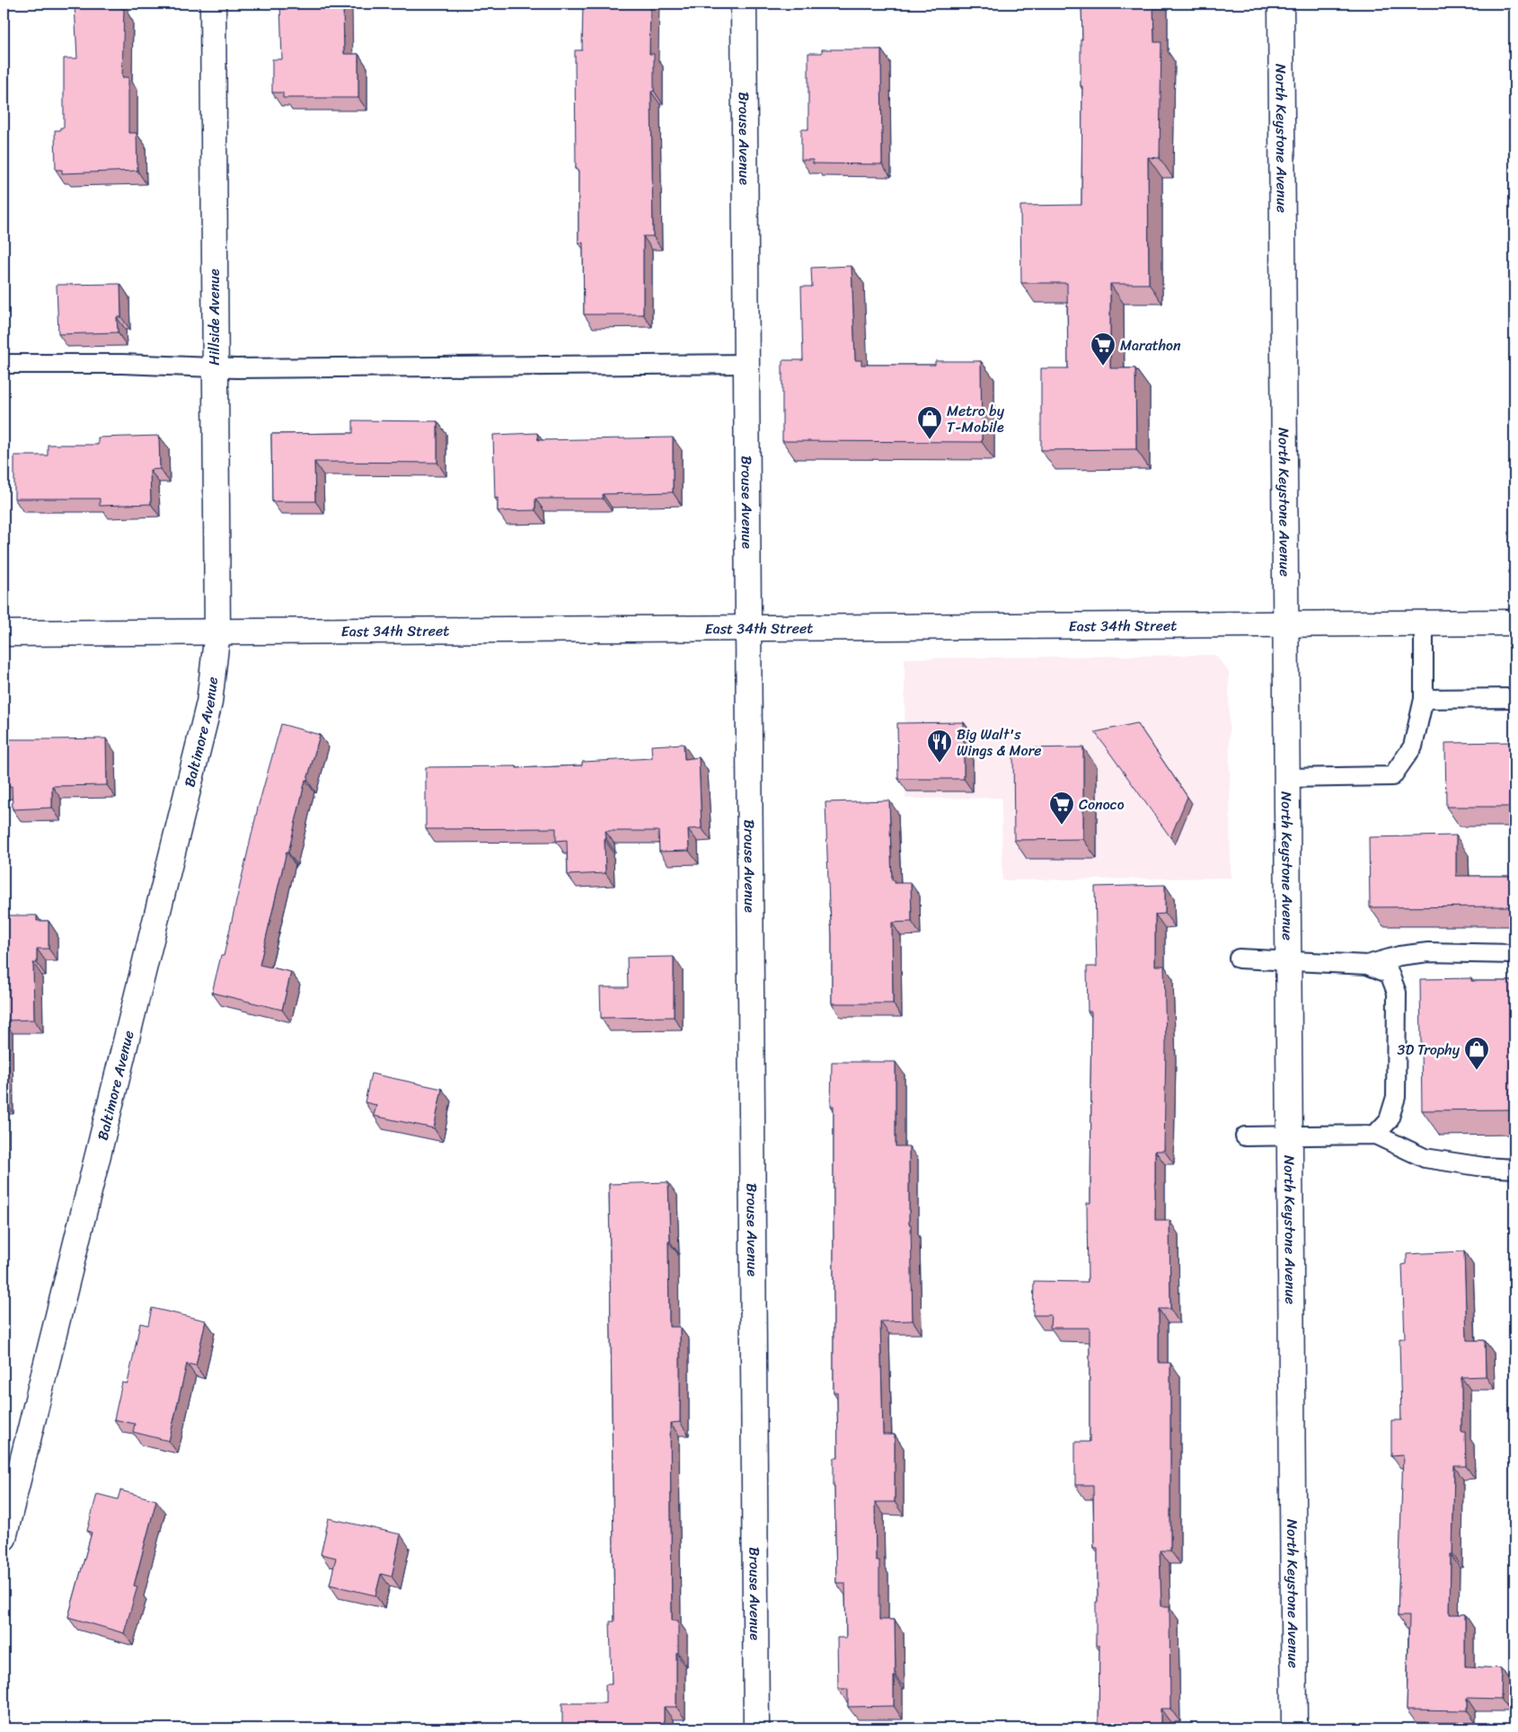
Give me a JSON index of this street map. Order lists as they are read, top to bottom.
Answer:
{
  "streets": {
    "street": [
      "Brouse Avenue",
      "North Keystone Avenue",
      "Hillside Avenue",
      "East 34th Street",
      "Baltimore Avenue"
    ]
  },
  "crossings": [
    ["Brouse Avenue", "East 34th Street"],
    ["North Keystone Avenue", "East 34th Street"],
    ["Hillside Avenue", "East 34th Street"],
    ["Hillside Avenue", "Baltimore Avenue"],
    ["East 34th Street", "Baltimore Avenue"]
  ],
  "places": {
    "supermarket": ["Marathon", "Conoco"],
    "shop": ["Metro by T-Mobile", "3D Trophy"],
    "restaurant": ["Big Walt's Wings & More"]
  }
}
